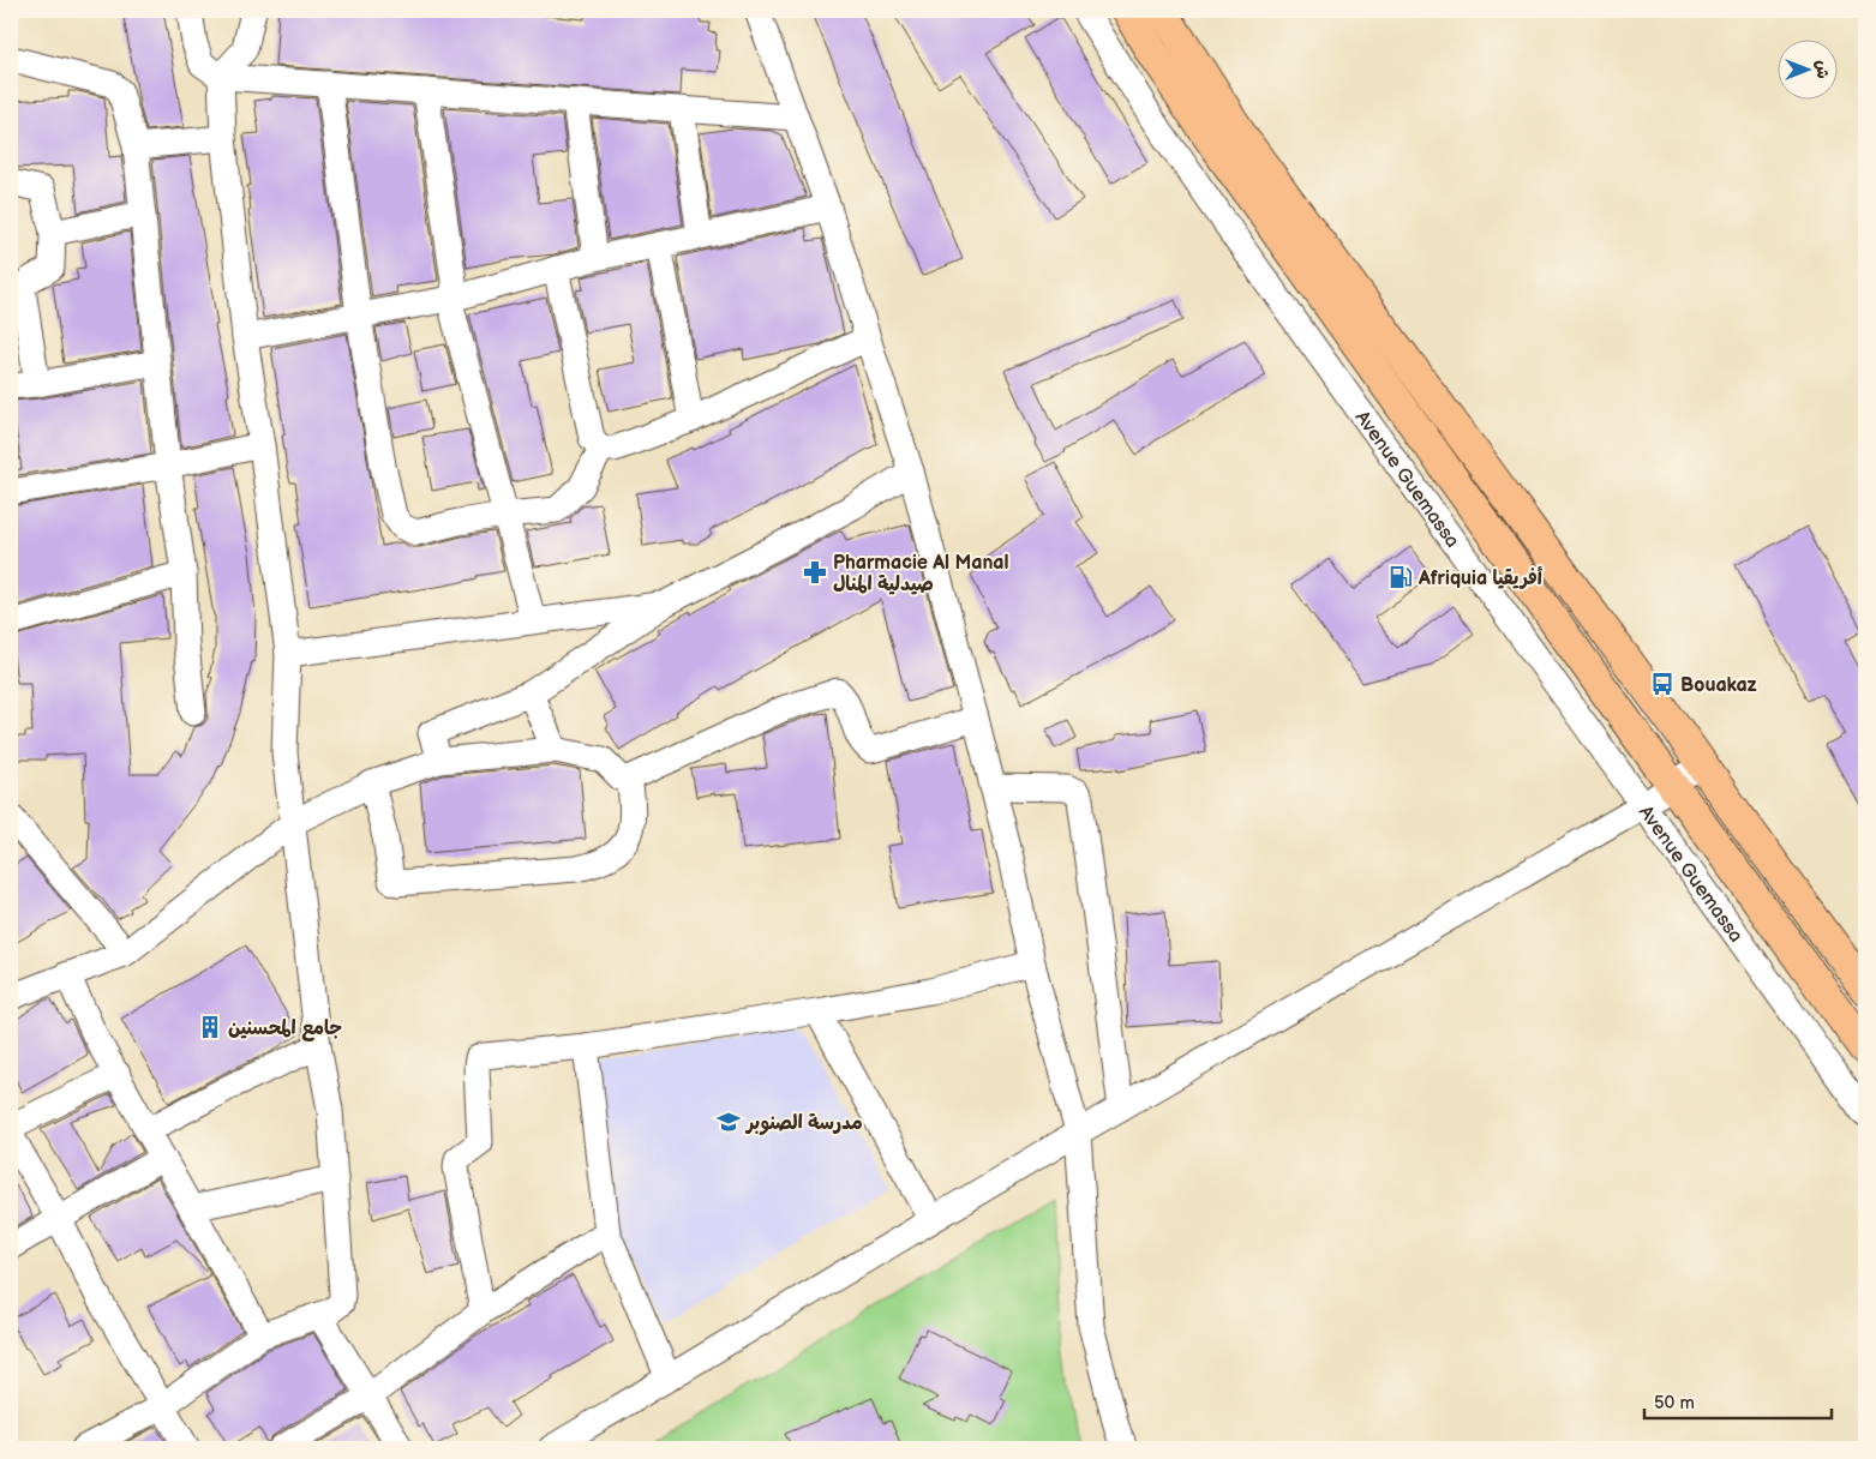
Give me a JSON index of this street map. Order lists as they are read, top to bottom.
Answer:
{
  "streets": {
    "main road": ["Avenue Guemassa"]
  },
  "places": {
    "pharmacy": ["Pharmacie Al Manal صيدلية المنال"],
    "fuel station": ["Afriquia أفريقيا"],
    "bus stop": ["Bouakaz"],
    "building": ["جامع المحسنين"],
    "school or university": ["مدرسة الصنوبر"]
  },
  "scale_bar": "50 m",
  "north": "right"
}
